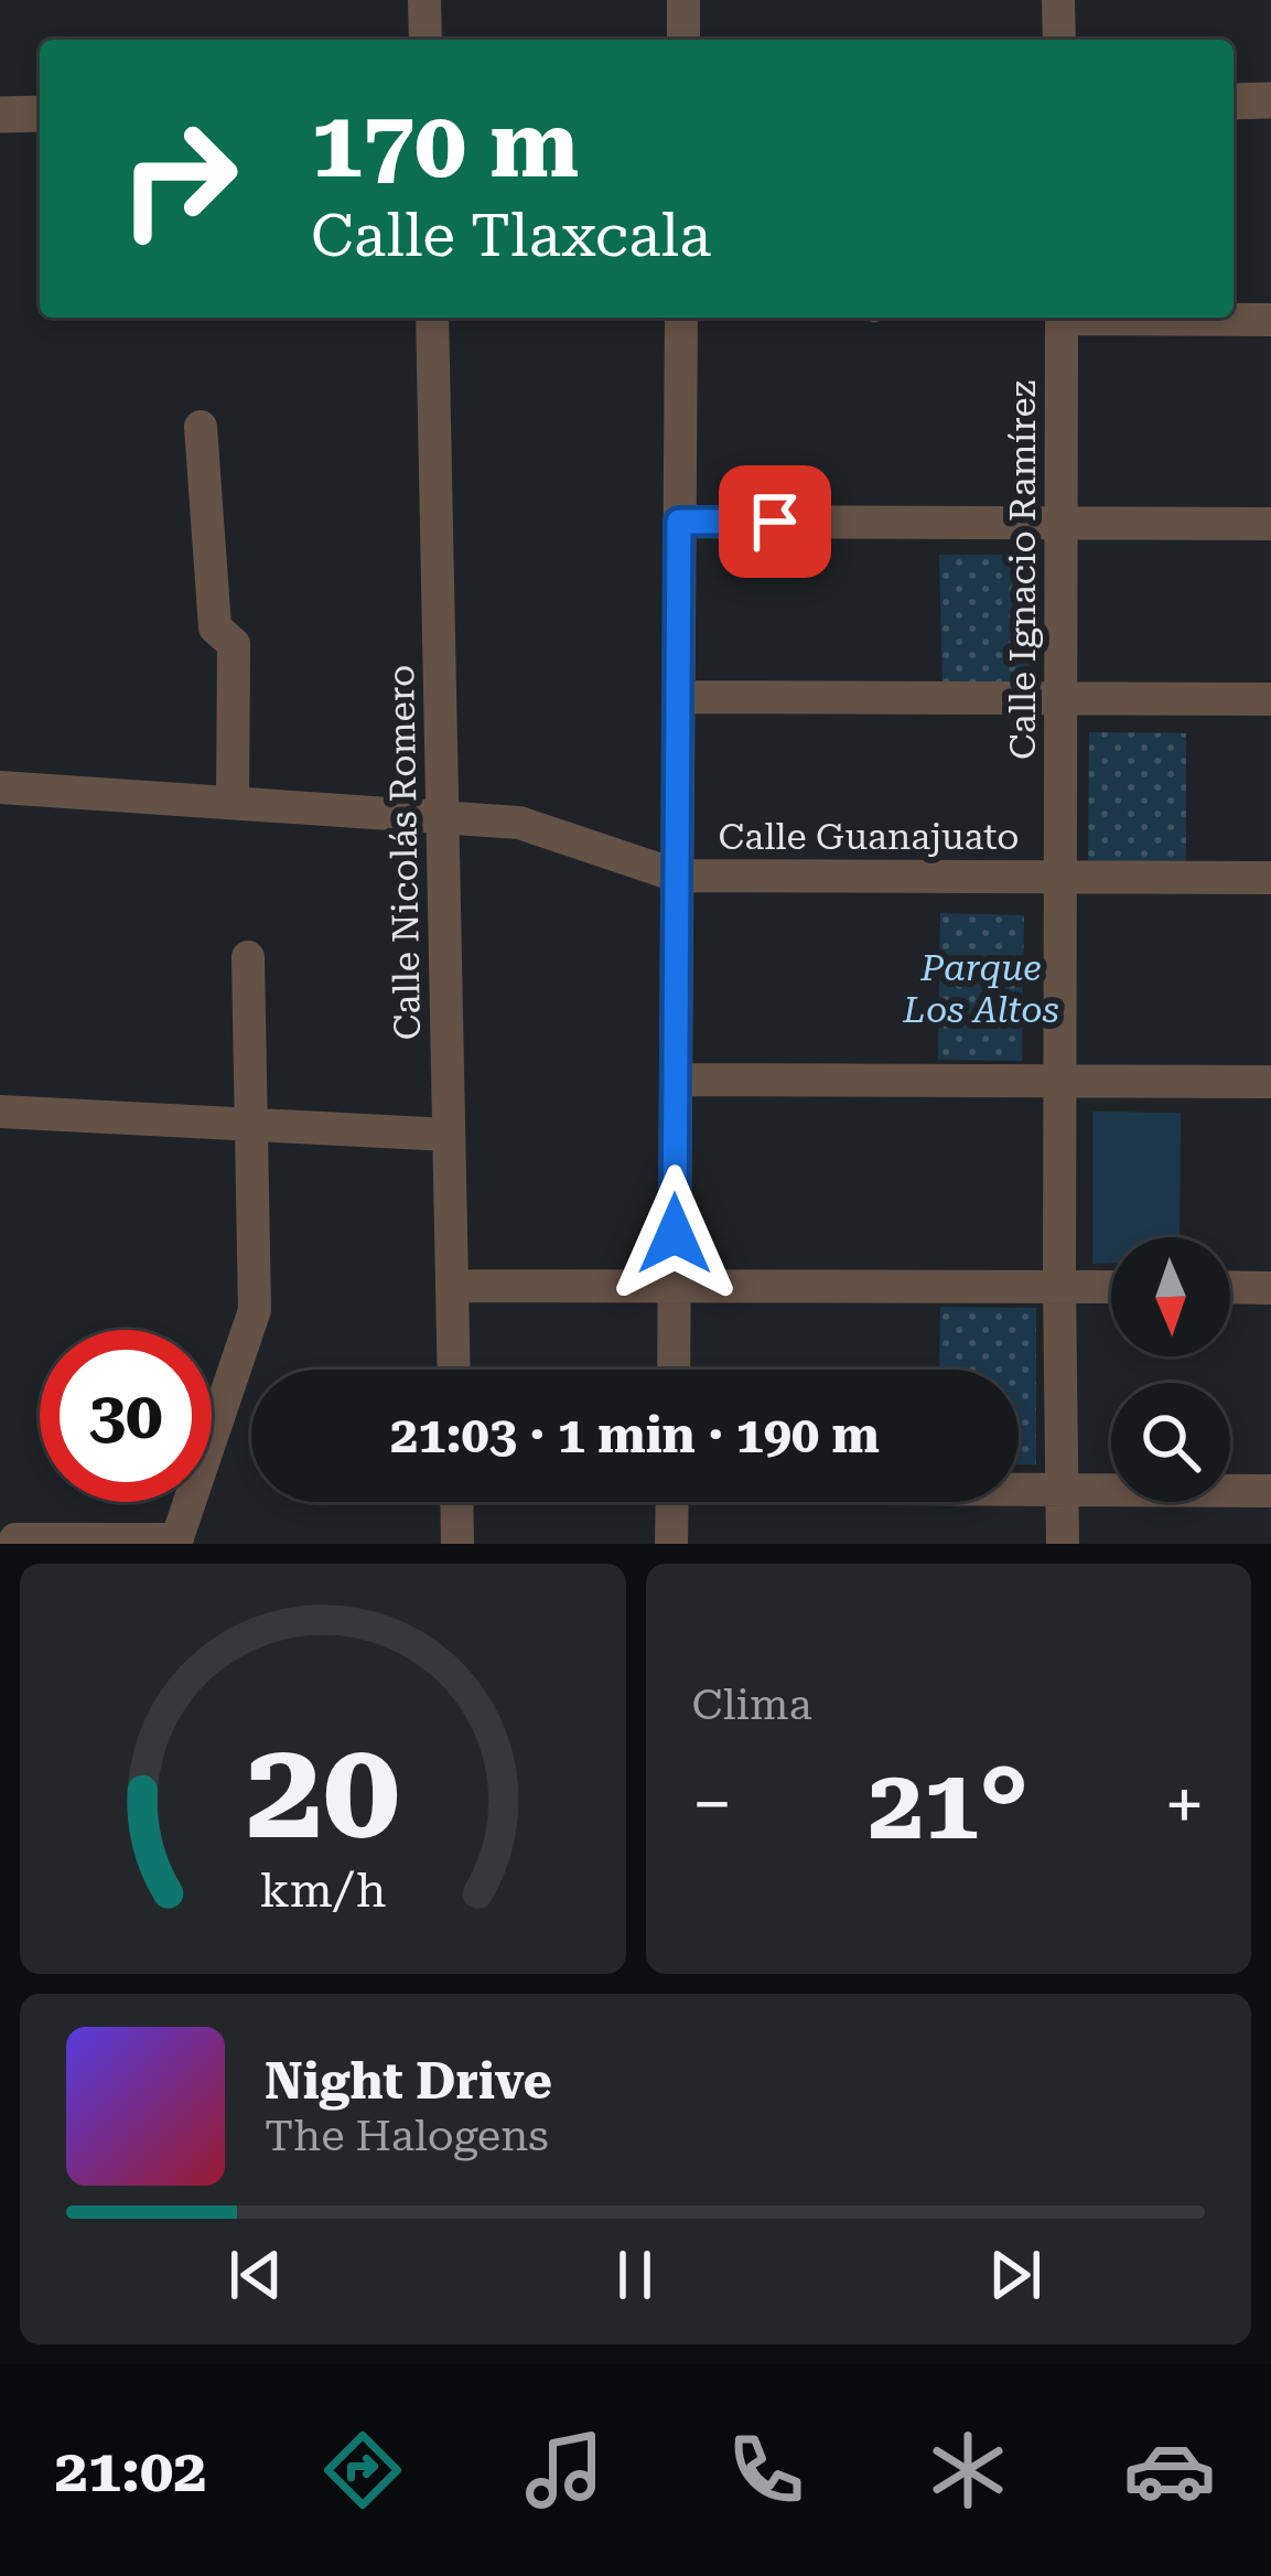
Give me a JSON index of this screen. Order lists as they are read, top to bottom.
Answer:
{
  "streets": {
    "street": ["Calle Ignacio Ramírez", "Calle Guanajuato", "Calle Nicolás Romero"]
  },
  "crossings": [
    ["Calle Ignacio Ramírez", "Calle Guanajuato"],
    ["Calle Guanajuato", "Calle Nicolás Romero"]
  ],
  "parks": ["Parque Los Altos"],
  "north": "bottom",
  "page": {
    "turn": ["170 m", "Calle Tlaxcala"],
    "limit": "30",
    "trip": "21:03 · 1 min · 190 m",
    "tile": "Clima",
    "heat": ["−", "21°", "+"],
    "song": ["Night Drive", "The Halogens"],
    "tabs": "21:02",
    "gauge": ["20", "km/h"]
  }
}
